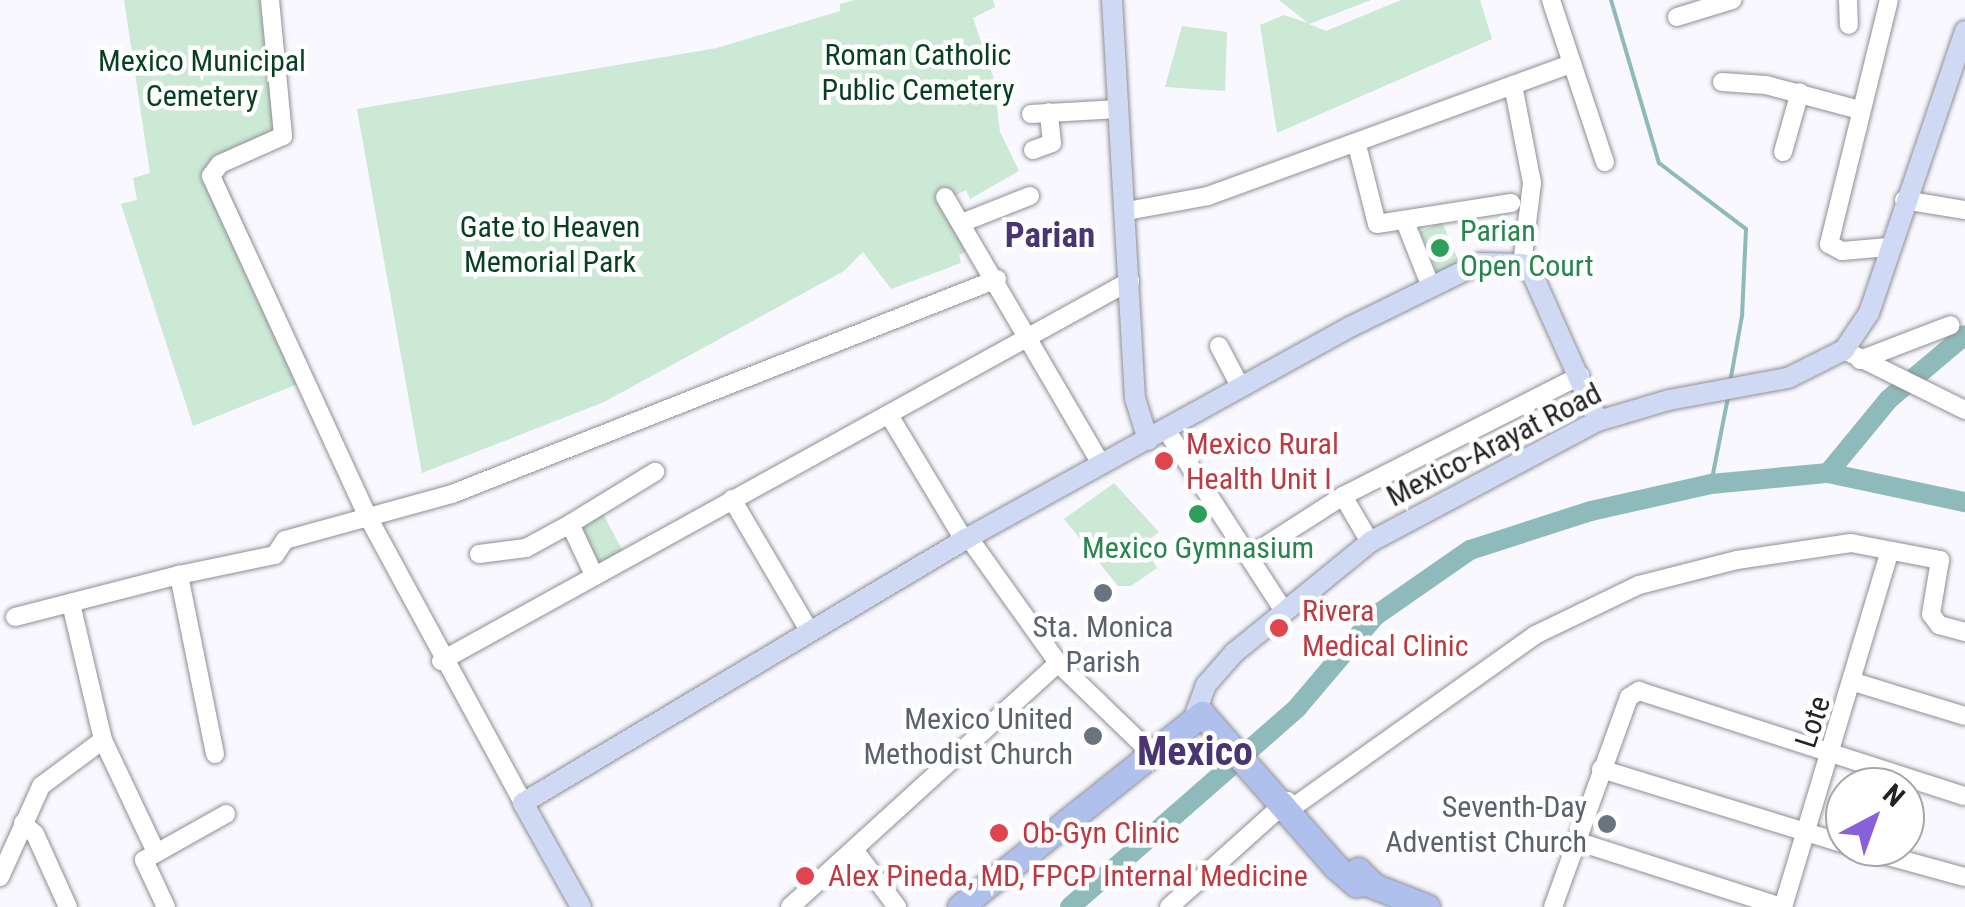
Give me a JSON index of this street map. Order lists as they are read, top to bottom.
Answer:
{
  "streets": {
    "main road": ["Mexico-Arayat Road"],
    "street": ["Lote"]
  },
  "districts": ["Parian", "Mexico"],
  "parks": ["Roman Catholic Public Cemetery", "Mexico Municipal Cemetery", "Gate to Heaven Memorial Park"],
  "places": [
    "Parian Open Court",
    "Mexico Rural Health Unit I",
    "Mexico Gymnasium",
    "Sta. Monica Parish",
    "Rivera Medical Clinic",
    "Mexico United Methodist Church",
    "Seventh-Day Adventist Church",
    "Ob-Gyn Clinic",
    "Alex Pineda, MD, FPCP Internal Medicine"
  ],
  "north": "top right"
}
